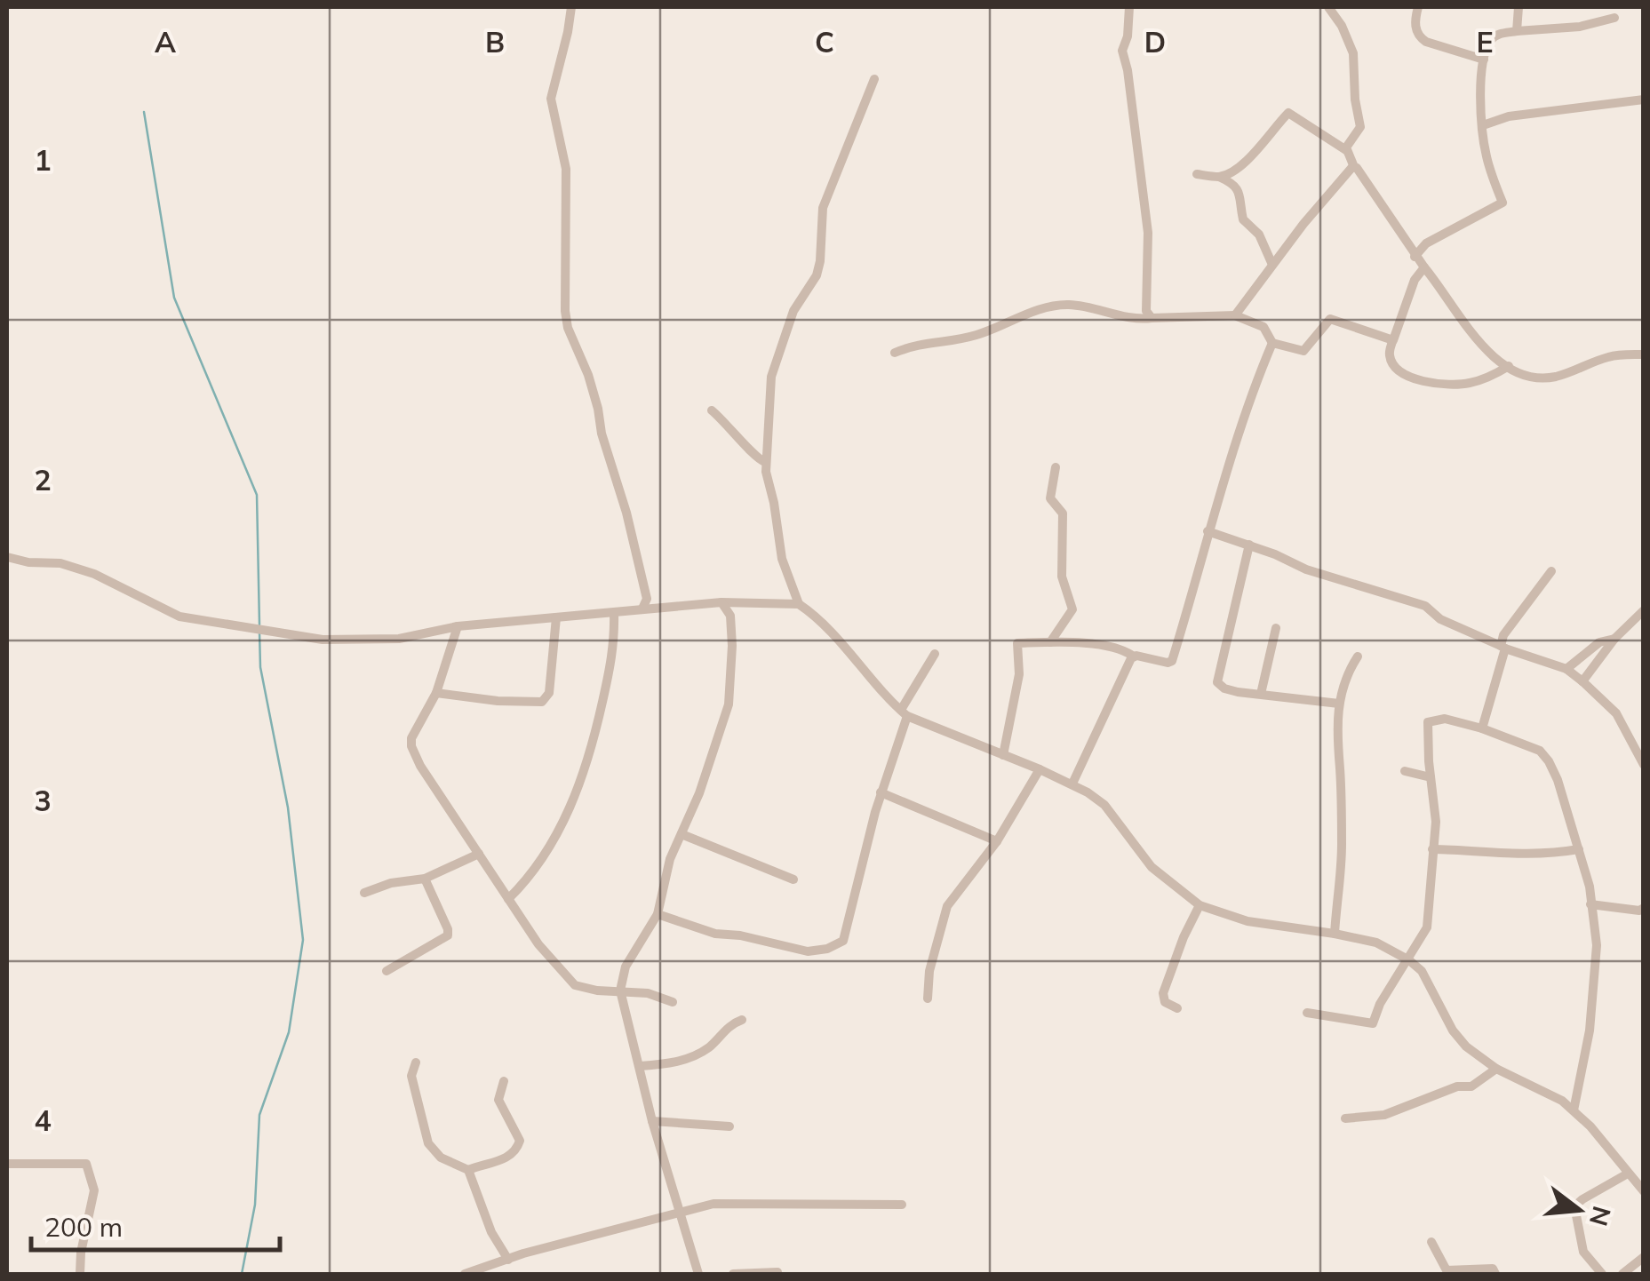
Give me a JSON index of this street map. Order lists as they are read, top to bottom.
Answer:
{
  "scale_bar": "200 m",
  "north": "right",
  "grid": {
    "columns": [
      "A",
      "B",
      "C",
      "D",
      "E"
    ],
    "rows": [
      "1",
      "2",
      "3",
      "4"
    ]
  }
}
